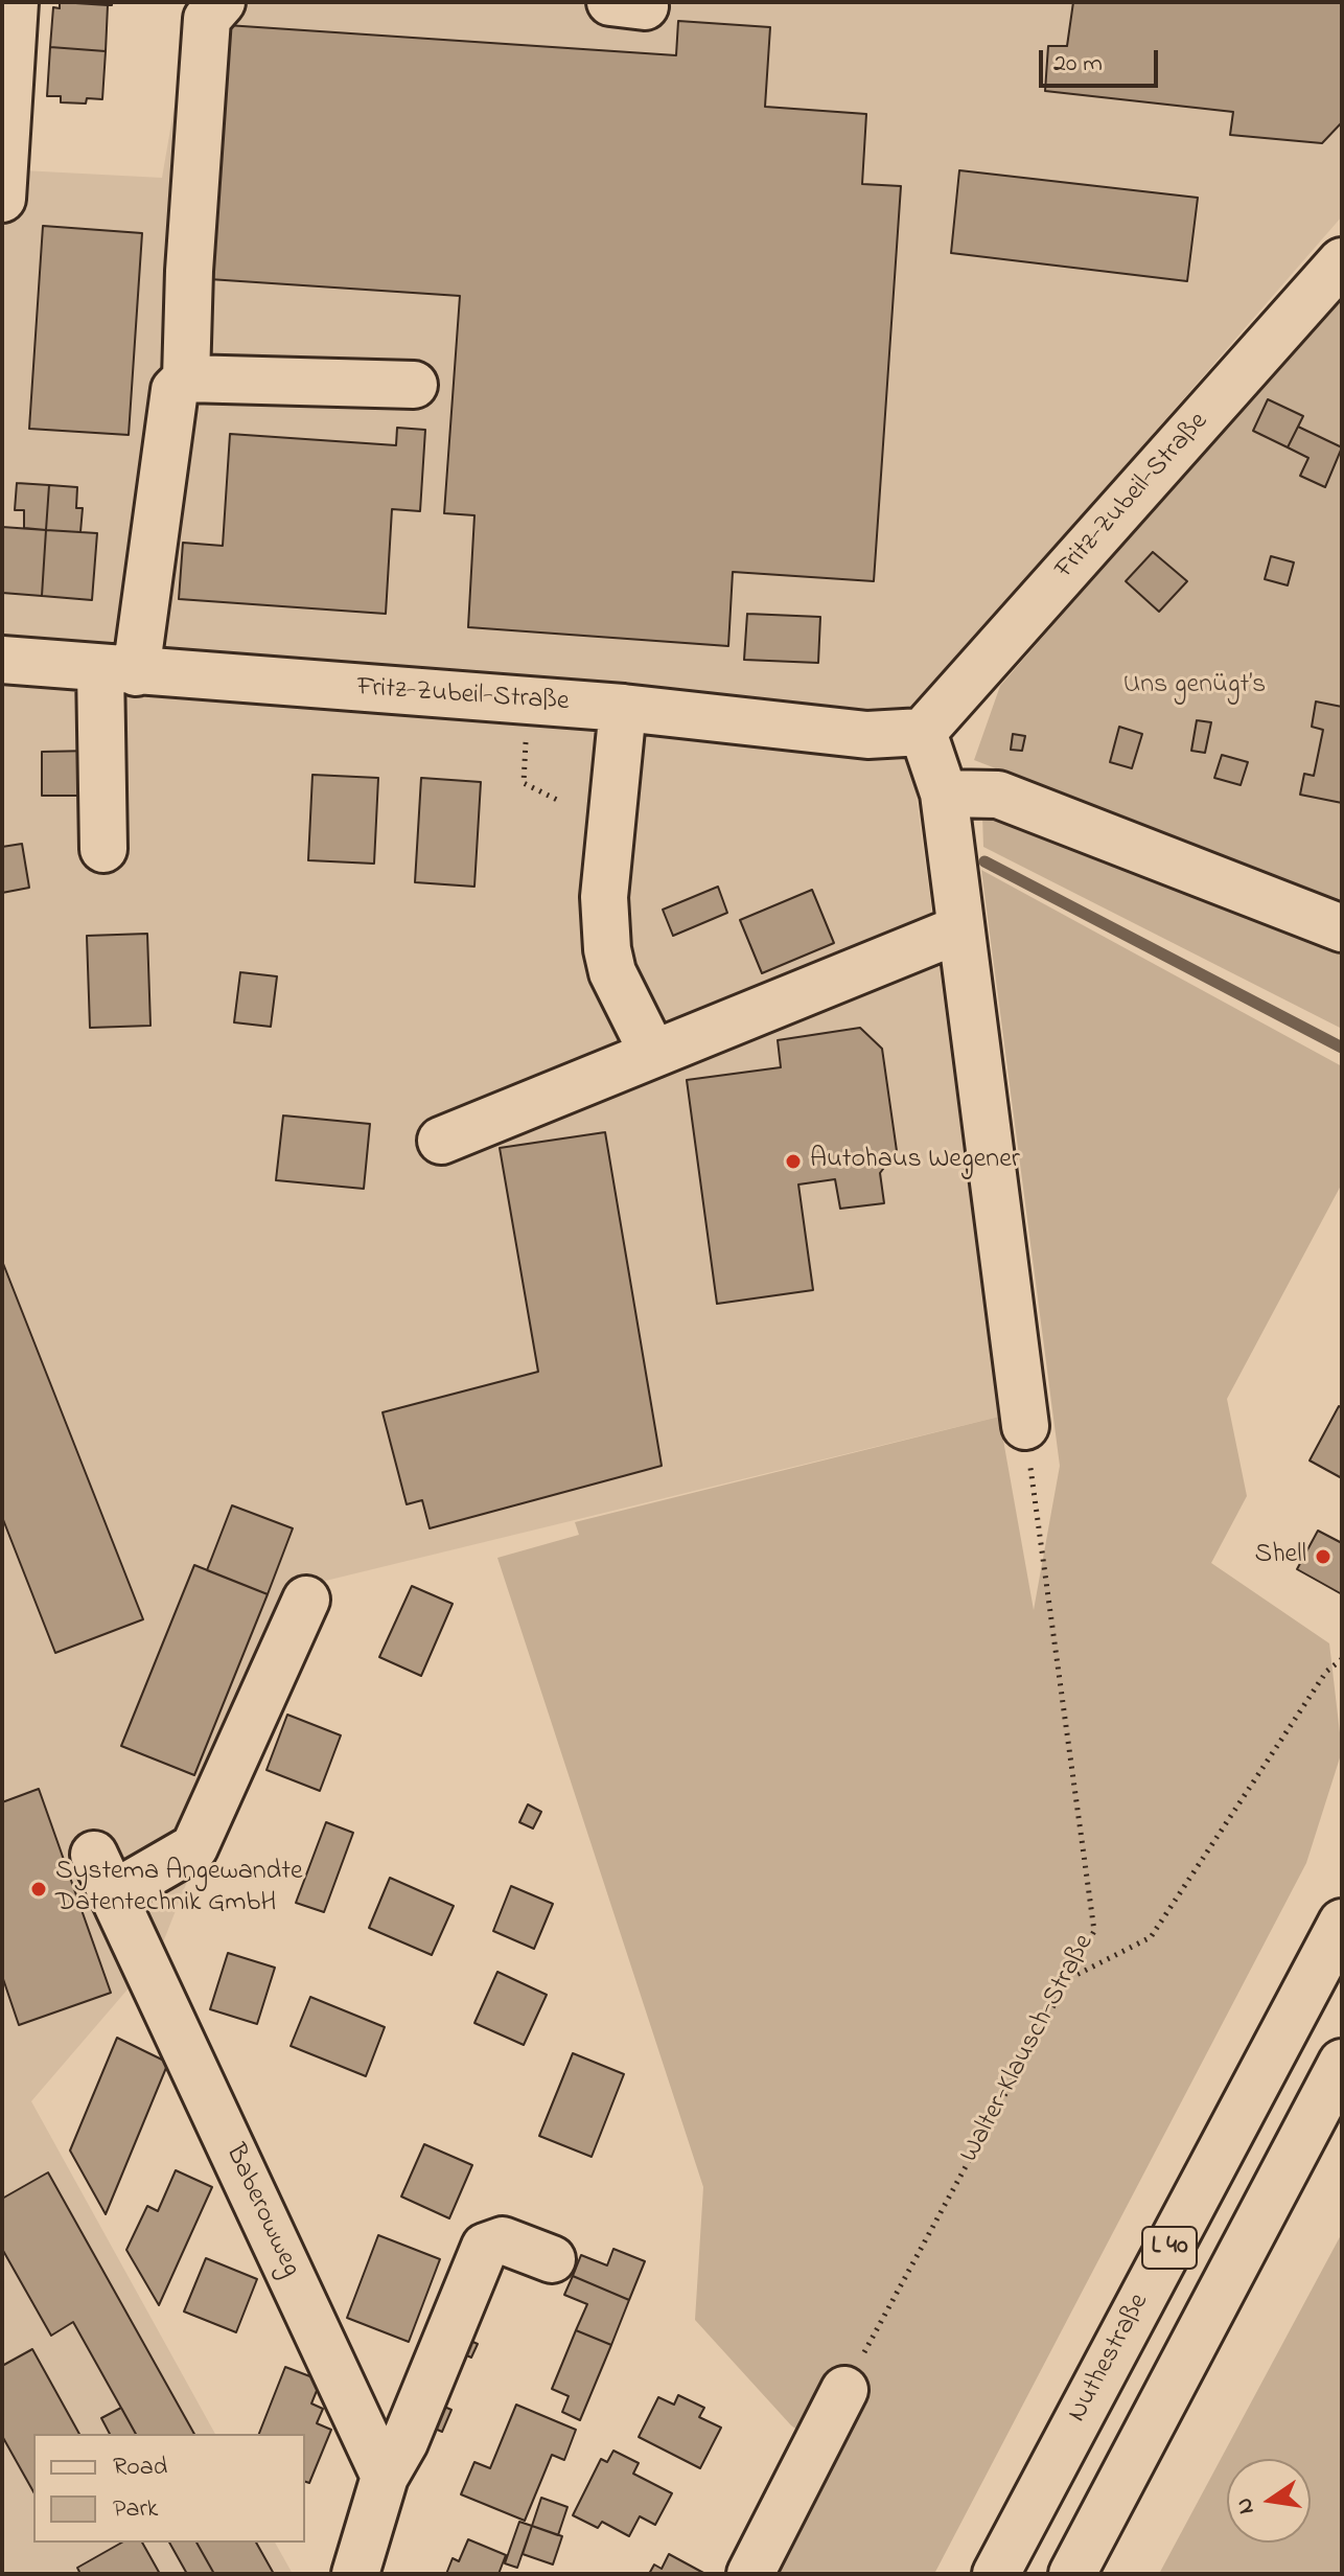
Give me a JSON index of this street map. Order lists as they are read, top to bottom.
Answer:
{
  "streets": {
    "main road": [
      "Fritz-Zubeil-Straße",
      "Baberowweg",
      "L 40",
      "Nuthestraße"
    ],
    "path": ["Walter-Klausch-Straße"]
  },
  "parks": ["Uns genügt’s"],
  "places": ["Autohaus Wegener", "Shell", "Systema Angewandte Datentechnik GmbH"],
  "legend": ["Road", "Park"],
  "scale_bar": "20 m",
  "north": "left"
}
